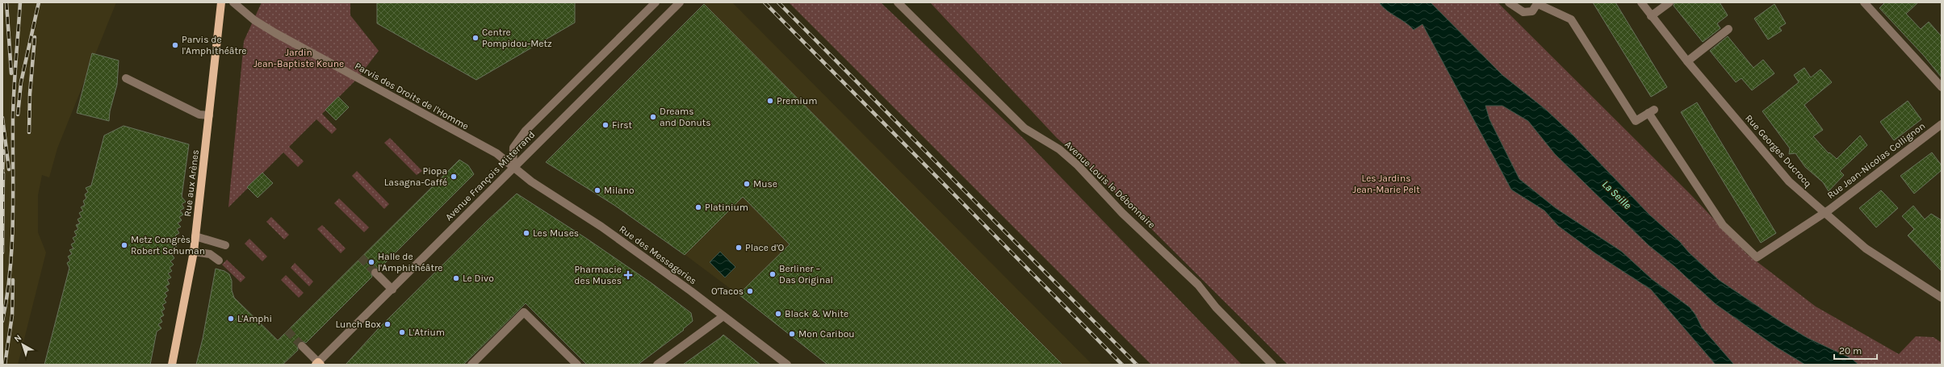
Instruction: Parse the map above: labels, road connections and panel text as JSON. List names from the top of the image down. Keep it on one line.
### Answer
{"streets":{"main road":["Rue aux Arènes"],"street":["Parvis des Droits de l'Homme","Rue Georges Ducrocq","Rue Jean-Nicolas Collignon","Avenue François Mitterrand","Avenue Louis le Débonnaire","Rue des Messageries"]},"crossings":[["Parvis des Droits de l'Homme","Avenue François Mitterrand"],["Parvis des Droits de l'Homme","Rue des Messageries"],["Rue Georges Ducrocq","Rue Jean-Nicolas Collignon"],["Avenue François Mitterrand","Rue des Messageries"]],"water":["La Seille"],"parks":["Jardin Jean-Baptiste Keune","Les Jardins Jean-Marie Pelt"],"places":{"other":["Centre Pompidou-Metz","Parvis de l'Amphithéâtre","Premium","Dreams and Donuts","First","Piopa Lasagna-Caffé","Muse","Milano","Platinium","Les Muses","Metz Congrès Robert Schuman","Place d'O","Halle de l'Amphithéâtre","Berliner – Das Original","Le Divo","O'Tacos","Black & White","L'Amphi","Lunch Box","L'Atrium","Mon Caribou"],"health":["Pharmacie des Muses"]},"scale_bar":"20 m","north":"top left"}
